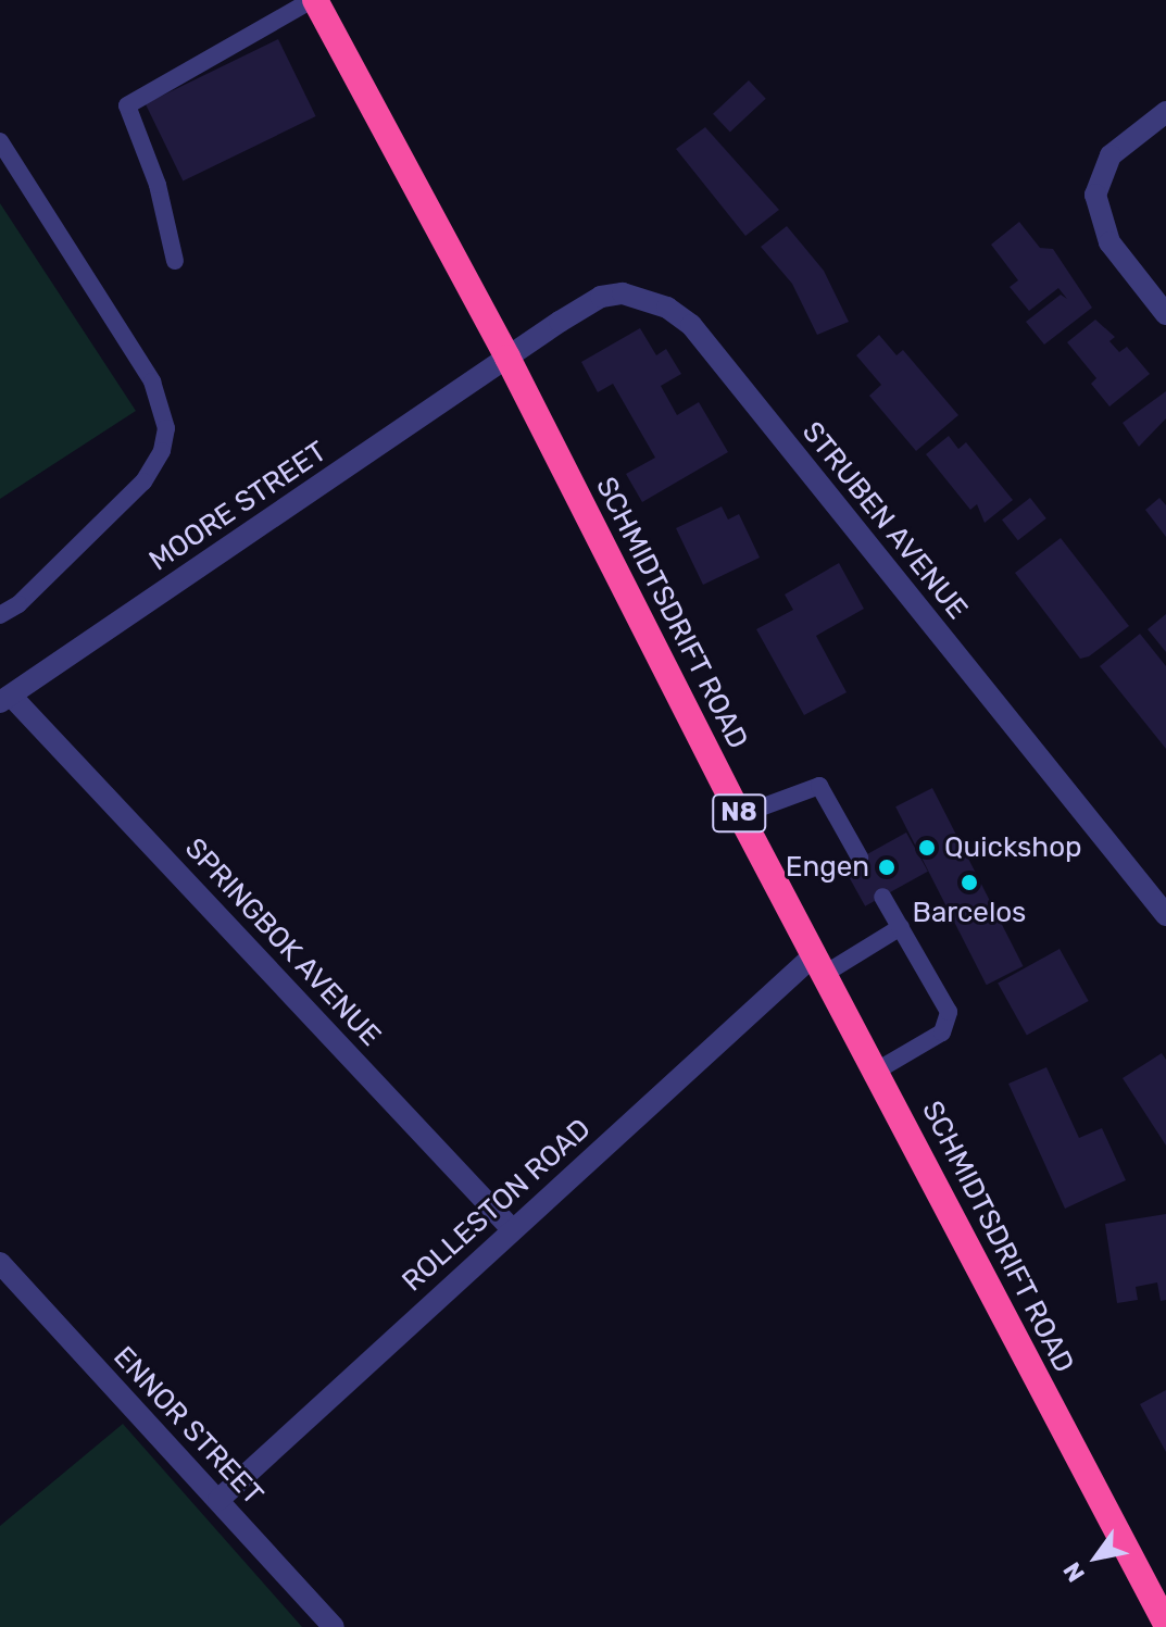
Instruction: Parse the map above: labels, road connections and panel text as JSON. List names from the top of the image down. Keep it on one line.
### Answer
{"streets":{"highway":["SCHMIDTSDRIFT ROAD","N8"],"street":["MOORE STREET","STRUBEN AVENUE","SPRINGBOK AVENUE","ROLLESTON ROAD","ENNOR STREET"]},"crossings":[["MOORE STREET","STRUBEN AVENUE"],["MOORE STREET","SCHMIDTSDRIFT ROAD"],["MOORE STREET","SPRINGBOK AVENUE"],["STRUBEN AVENUE","SCHMIDTSDRIFT ROAD"],["SCHMIDTSDRIFT ROAD","ROLLESTON ROAD"],["SPRINGBOK AVENUE","ROLLESTON ROAD"],["ROLLESTON ROAD","ENNOR STREET"]],"places":["Quickshop","Engen","Barcelos"],"north":"bottom left"}
